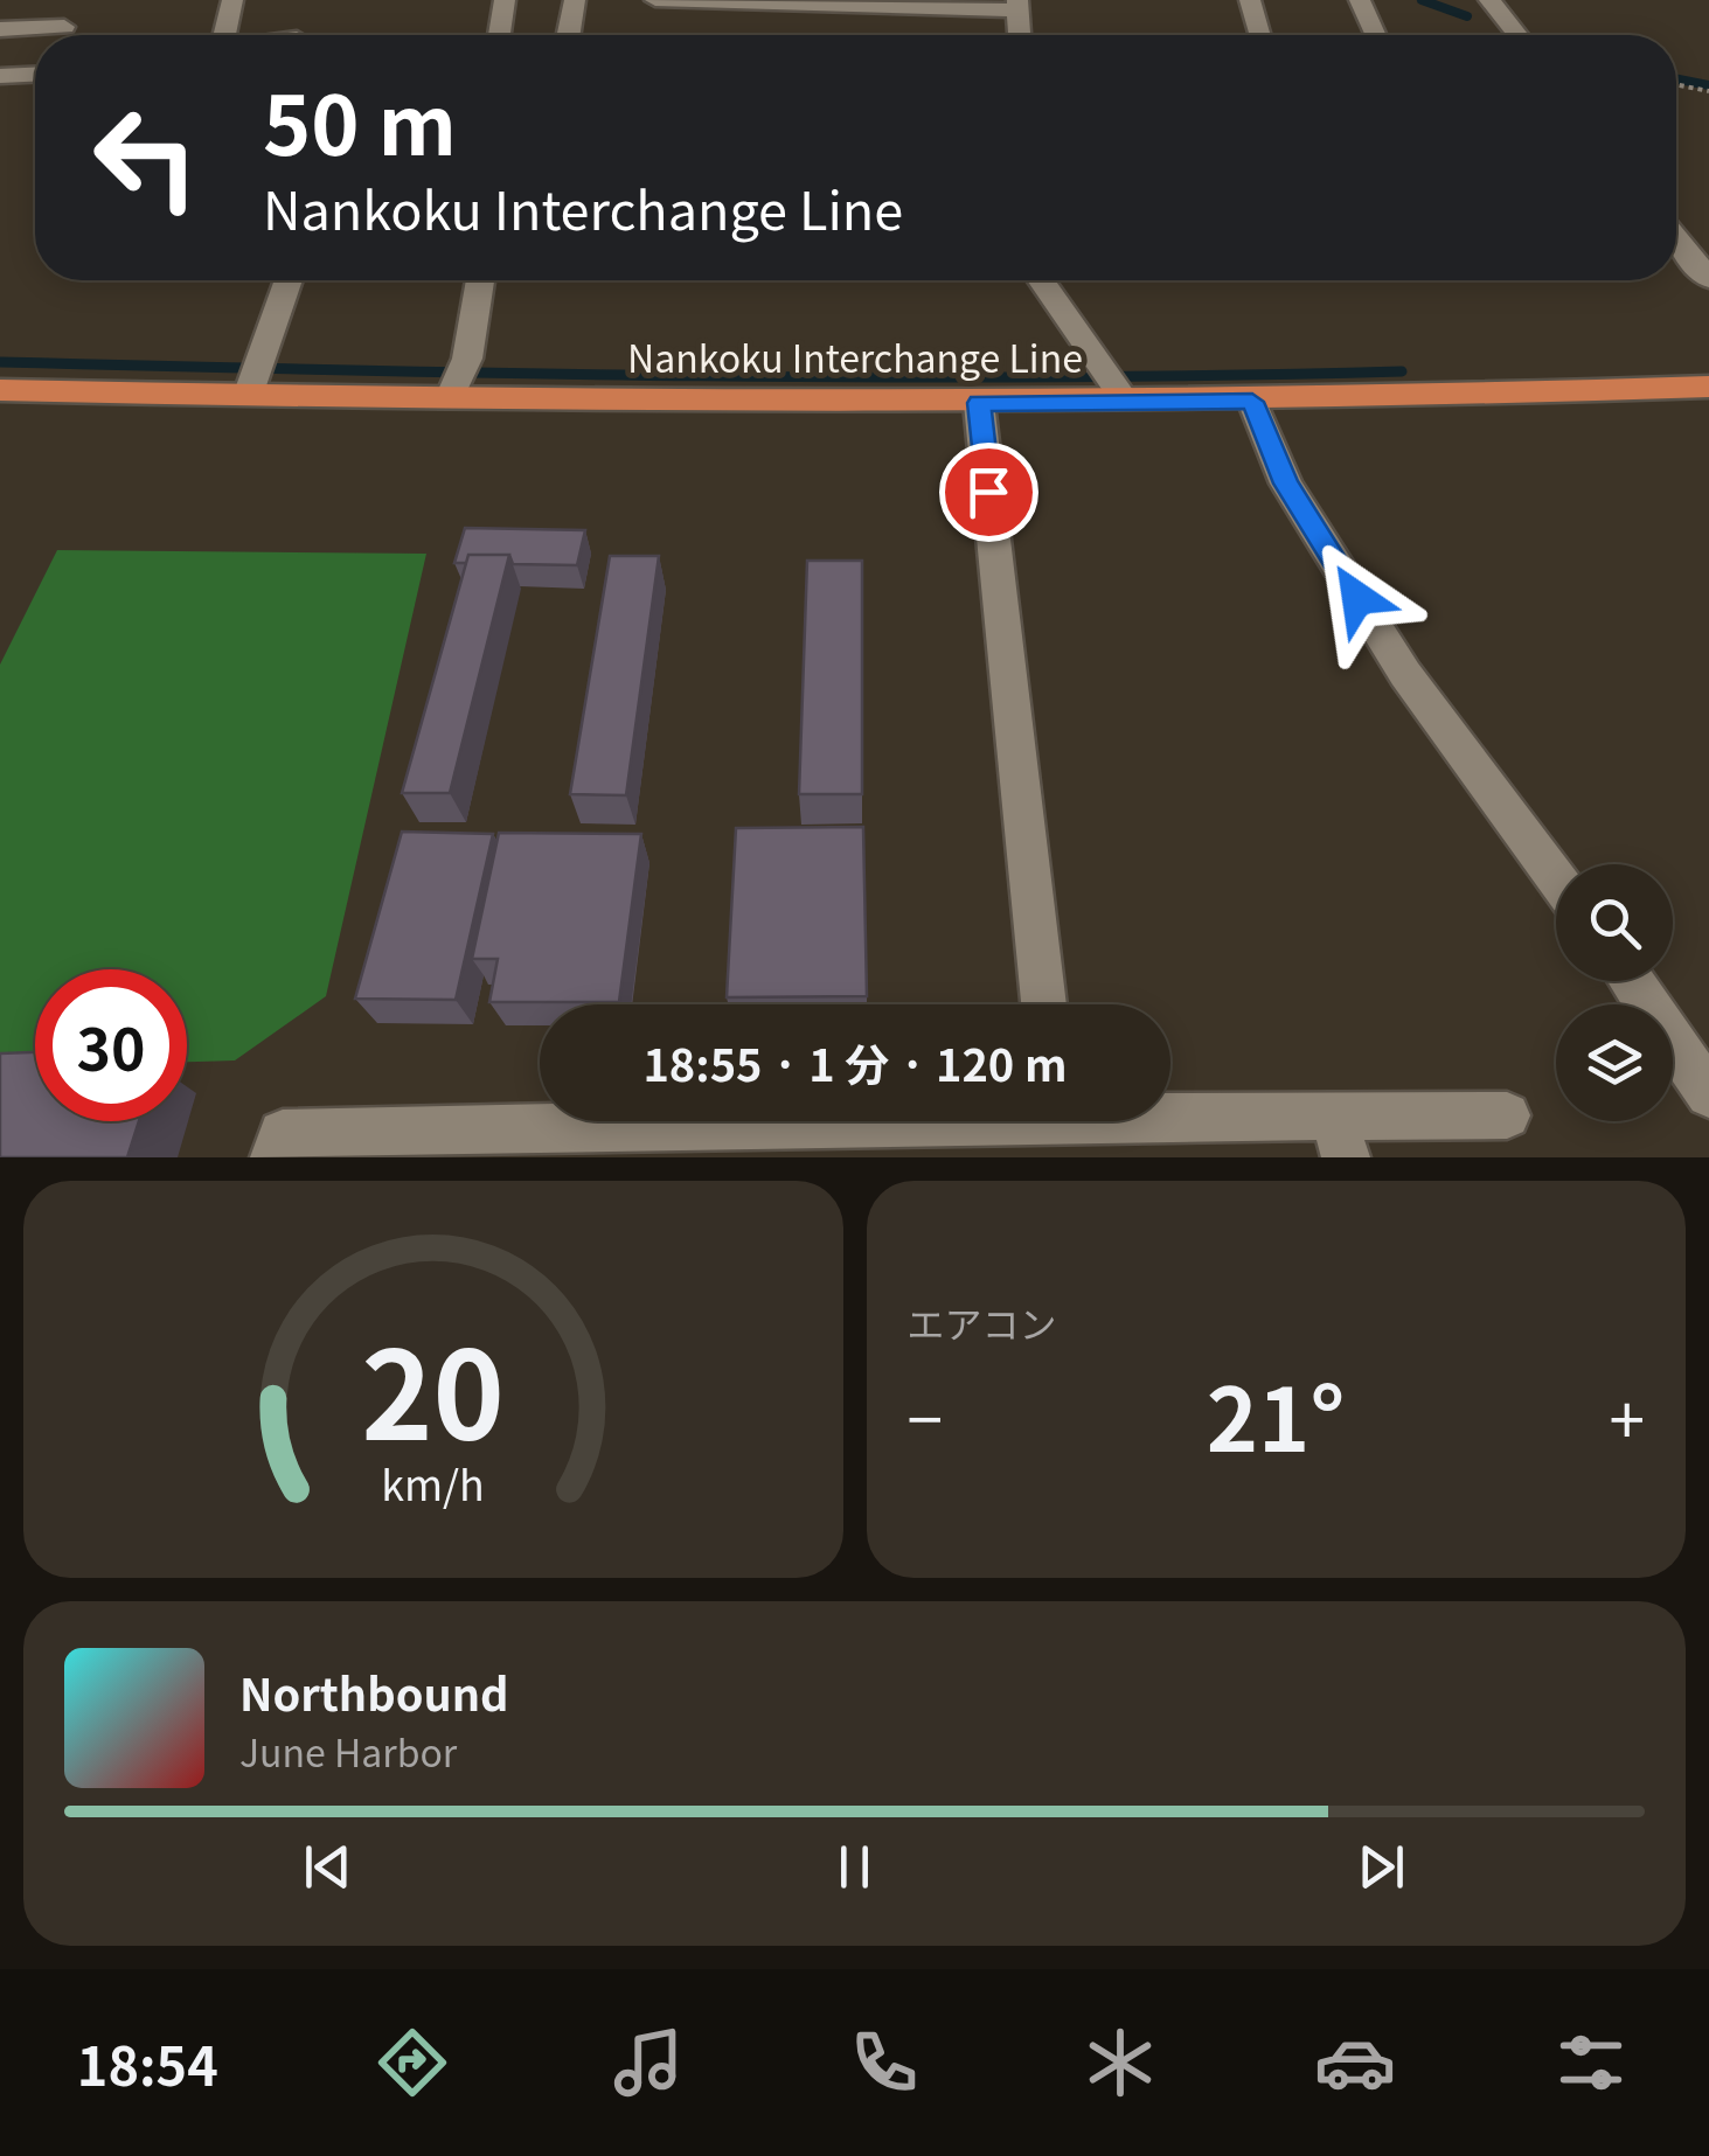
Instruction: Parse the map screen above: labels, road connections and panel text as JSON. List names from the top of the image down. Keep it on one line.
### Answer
{"streets":{"main road":["Nankoku Interchange Line"]},"page":{"turn":["50 m","Nankoku Interchange Line"],"limit":"30","trip":"18:55 · 1 分 · 120 m","tile":"エアコン","heat":["−","21°","+"],"song":["Northbound","June Harbor"],"tabs":"18:54","gauge":["20","km/h"]}}
